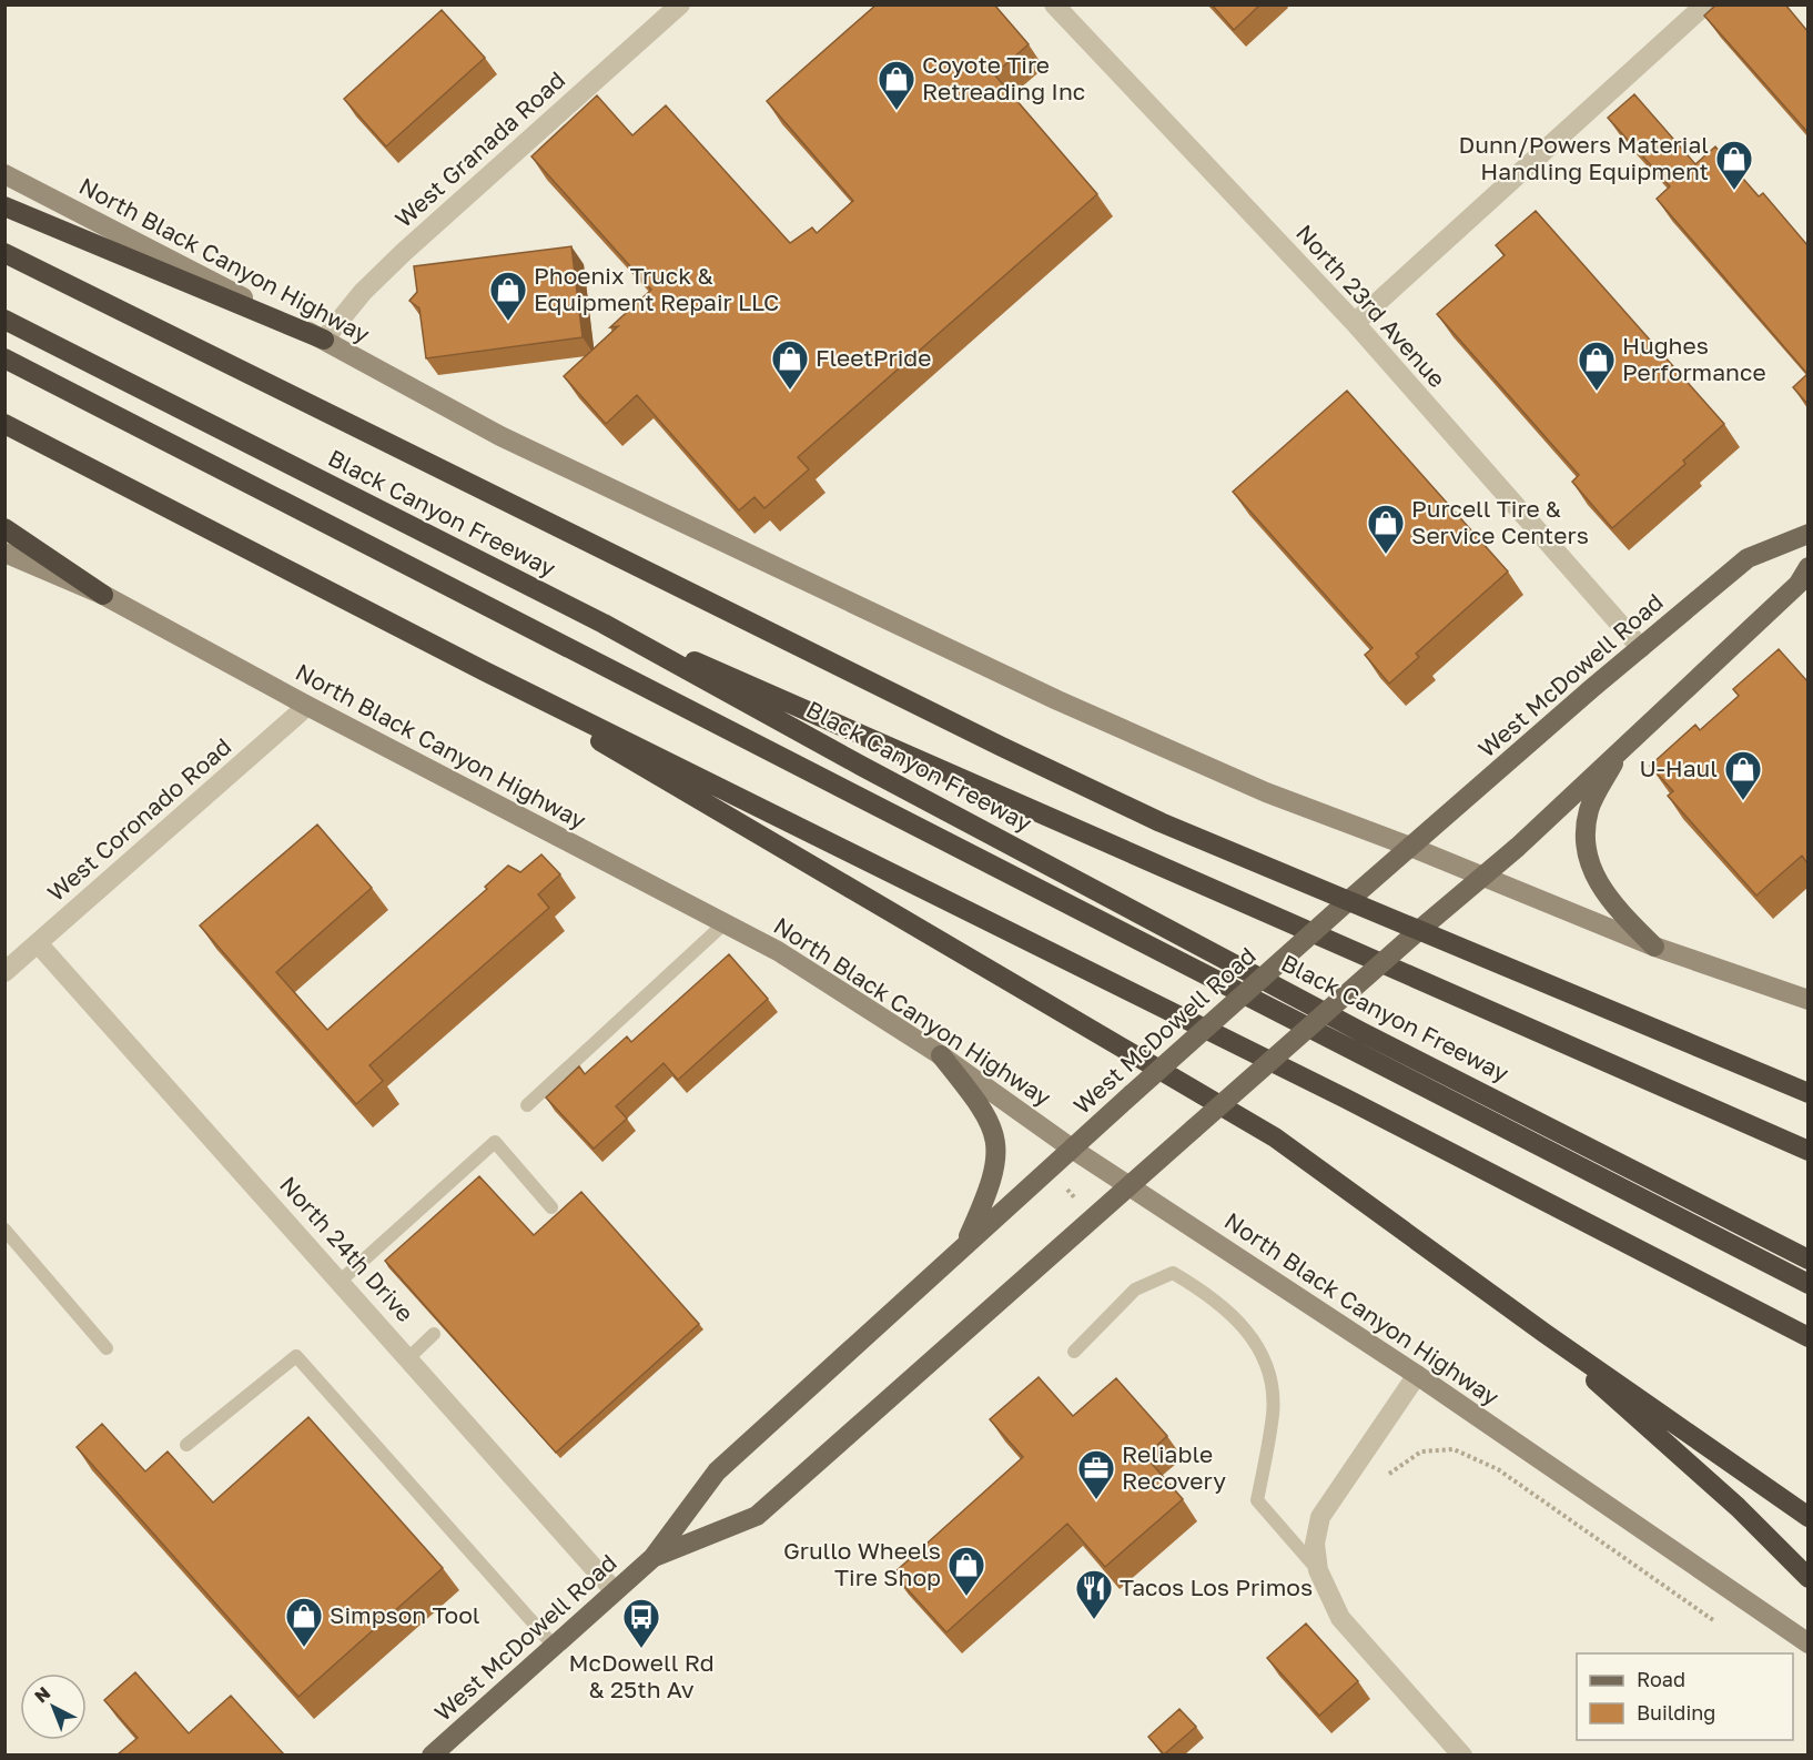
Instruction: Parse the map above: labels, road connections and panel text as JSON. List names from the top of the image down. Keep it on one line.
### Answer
{"streets":{"highway":["Black Canyon Freeway"],"main road":["North Black Canyon Highway","West McDowell Road"],"street":["West Granada Road","North 23rd Avenue","West Coronado Road","North 24th Drive"]},"crossings":[["West Granada Road","North Black Canyon Highway"],["North Black Canyon Highway","West McDowell Road"],["North Black Canyon Highway","West Coronado Road"],["North 23rd Avenue","West McDowell Road"],["West McDowell Road","North 24th Drive"],["West Coronado Road","North 24th Drive"]],"places":{"shop":["Coyote Tire Retreading Inc","Dunn/Powers Material Handling Equipment","Phoenix Truck & Equipment Repair LLC","FleetPride","Hughes Performance","Purcell Tire & Service Centers","U-Haul","Grullo Wheels Tire Shop","Simpson Tool"],"office":["Reliable Recovery"],"restaurant":["Tacos Los Primos"],"bus stop":["McDowell Rd & 25th Av"]},"legend":["Road","Building"],"north":"top left"}
